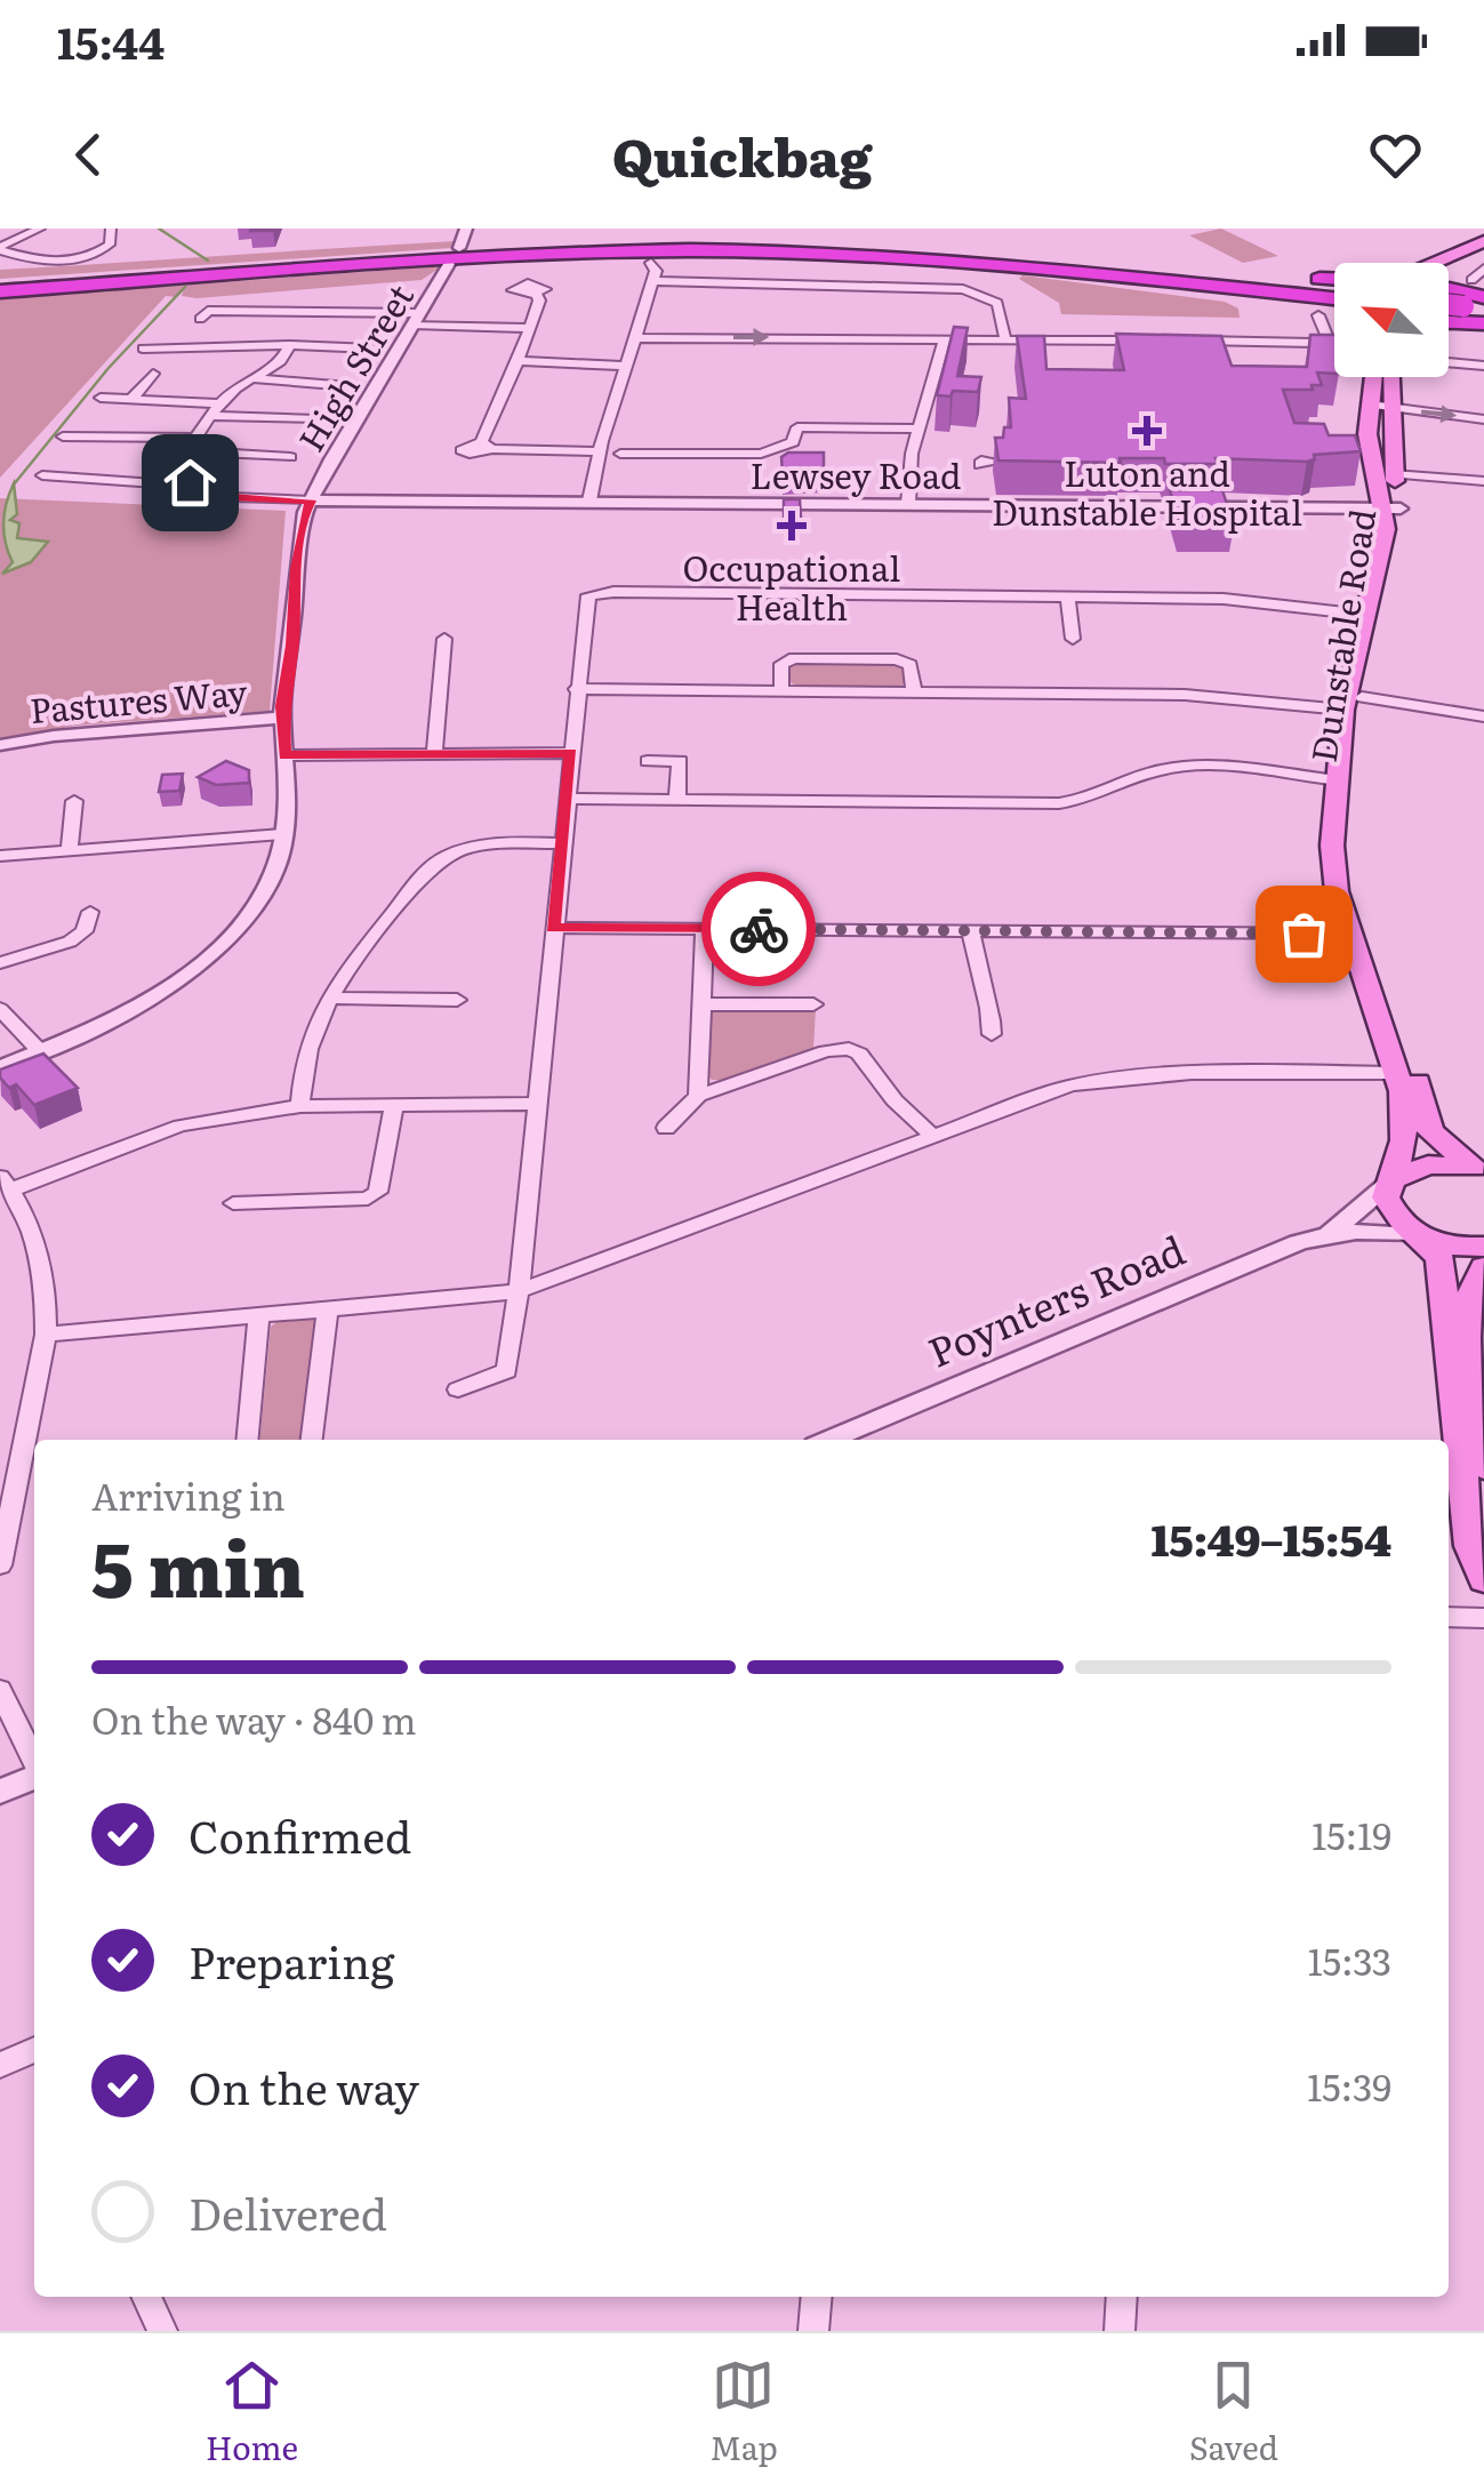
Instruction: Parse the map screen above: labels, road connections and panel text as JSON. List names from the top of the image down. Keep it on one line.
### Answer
{"streets":{"main road":["Dunstable Road"],"street":["High Street","Lewsey Road","Pastures Way","Poynters Road"]},"crossings":[["High Street","Lewsey Road"],["High Street","Pastures Way"],["Lewsey Road","Dunstable Road"],["Dunstable Road","Poynters Road"]],"places":{"health":["Luton and Dunstable Hospital","Occupational Health"]},"north":"top left","page":{"status":"15:44","header":"Quickbag","heading":["5 min","Arriving in","15:49–15:54"],"bar":"On the way · 840 m","list":[["Confirmed","15:19"],["Preparing","15:33"],["On the way","15:39"],"Delivered"],"tabs":["Home","Map","Saved"]}}
